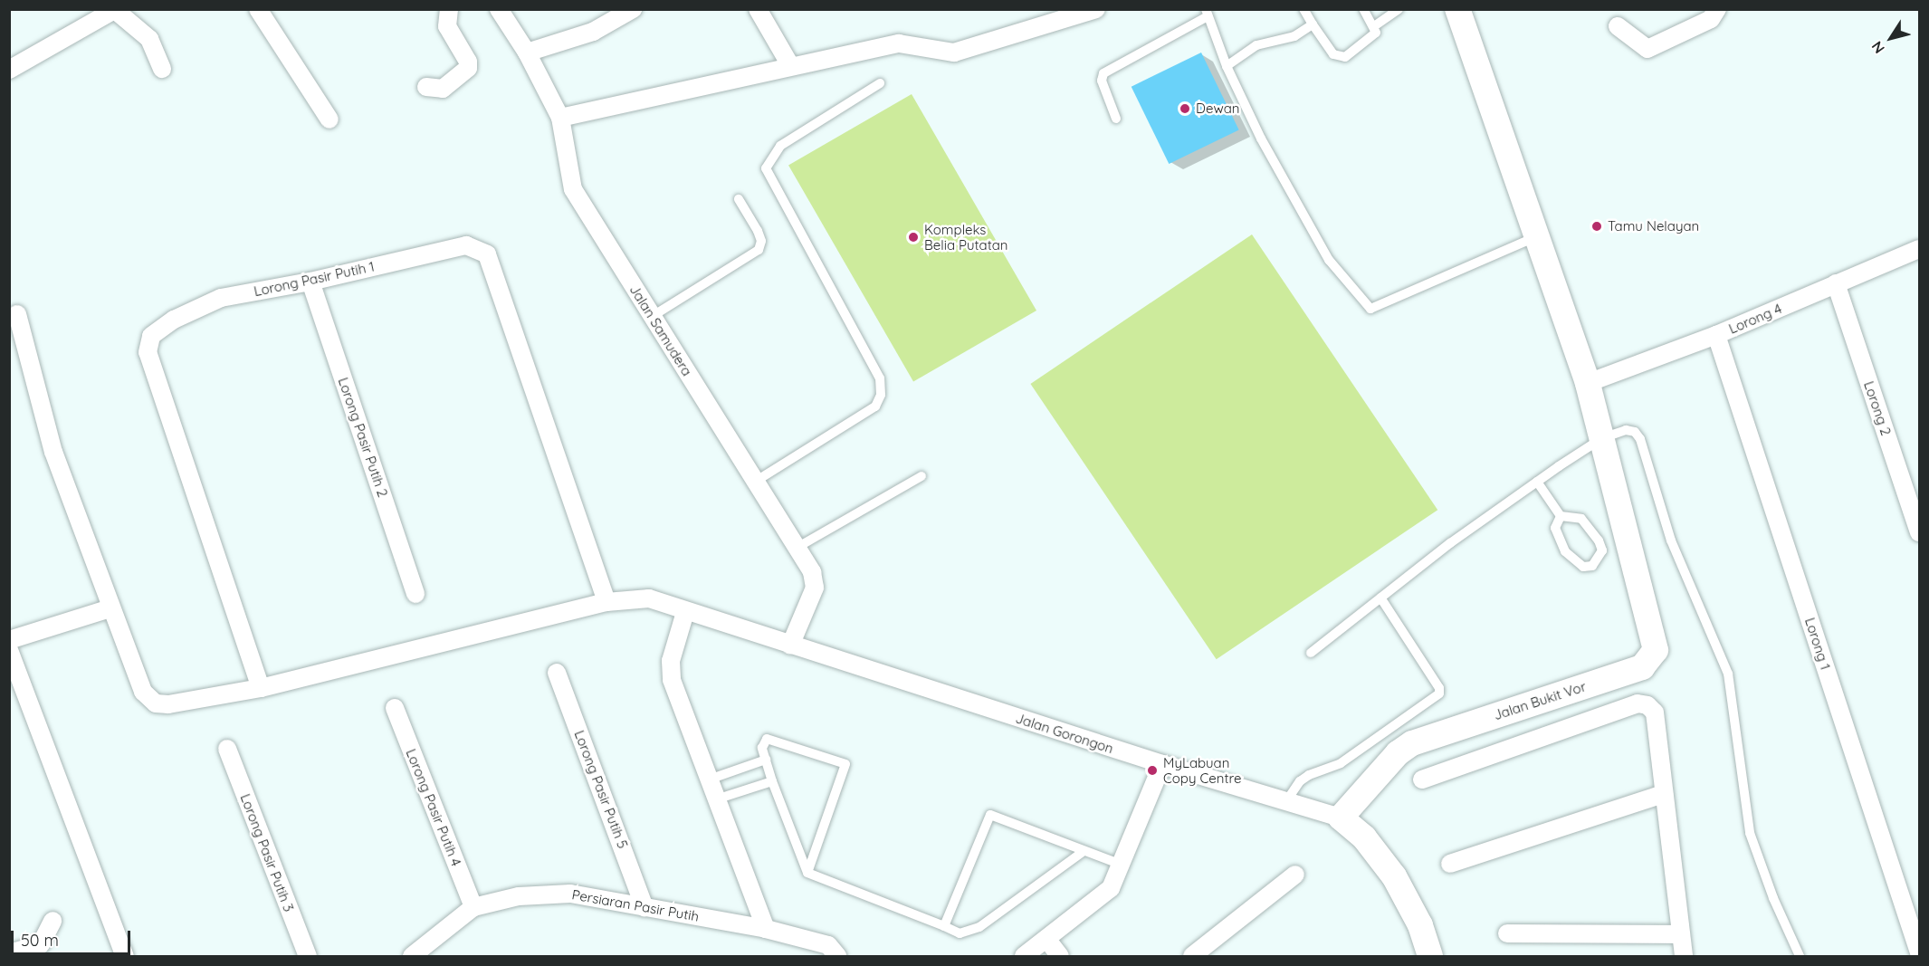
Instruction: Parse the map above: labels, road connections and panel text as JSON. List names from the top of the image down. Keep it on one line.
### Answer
{"streets":{"street":["Lorong Pasir Putih 1","Lorong 4","Jalan Samudera","Lorong 2","Lorong Pasir Putih 2","Lorong 1","Jalan Bukit Vor","Jalan Gorongon","Lorong Pasir Putih 5","Lorong Pasir Putih 4","Lorong Pasir Putih 3","Persiaran Pasir Putih"]},"crossings":[["Lorong Pasir Putih 1","Lorong Pasir Putih 2"],["Lorong Pasir Putih 1","Jalan Gorongon"],["Lorong 4","Lorong 2"],["Lorong 4","Lorong 1"],["Lorong 4","Jalan Bukit Vor"],["Jalan Samudera","Jalan Gorongon"],["Jalan Bukit Vor","Jalan Gorongon"],["Lorong Pasir Putih 5","Persiaran Pasir Putih"],["Lorong Pasir Putih 4","Persiaran Pasir Putih"]],"places":["Dewan","Tamu Nelayan","Kompleks Belia Putatan","MyLabuan Copy Centre"],"scale_bar":"50 m","north":"bottom left"}
